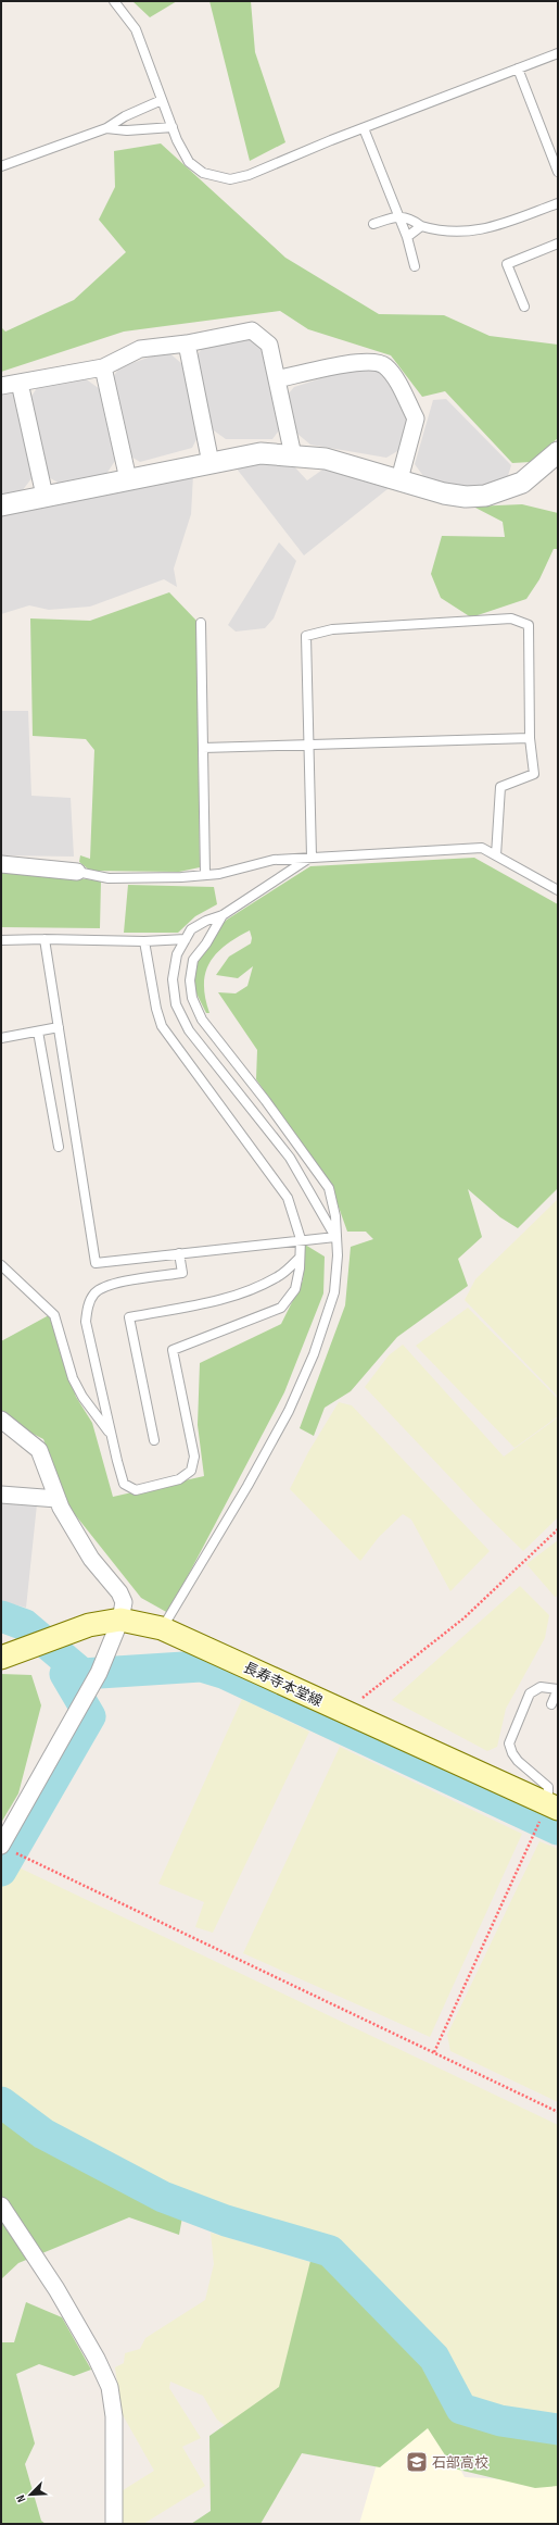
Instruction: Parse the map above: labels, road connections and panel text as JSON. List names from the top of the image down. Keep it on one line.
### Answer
{"streets":{"main road":["長寿寺本堂線"]},"places":{"school or university":["石部高校"]},"north":"bottom left"}
